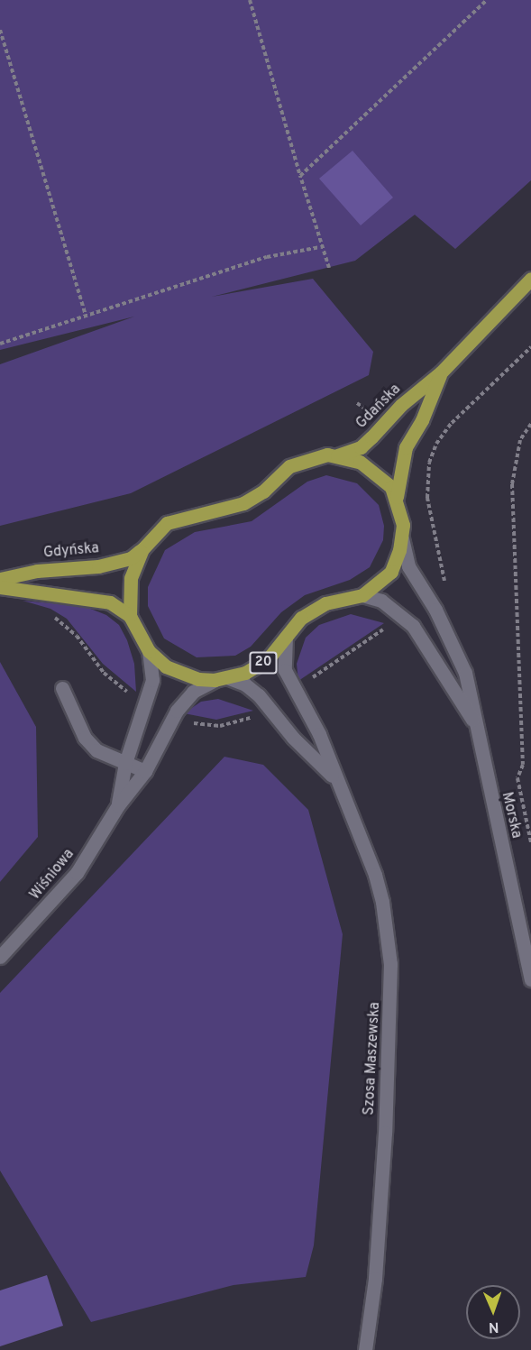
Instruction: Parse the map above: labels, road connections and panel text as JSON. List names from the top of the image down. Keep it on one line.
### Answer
{"streets":{"main road":["Gdańska","Gdyńska","20"],"street":["Morska","Wiśniowa","Szosa Maszewska"]},"crossings":[["Gdańska","20"],["Gdyńska","20"],["20","Morska"],["20","Wiśniowa"],["20","Szosa Maszewska"]],"north":"bottom"}
